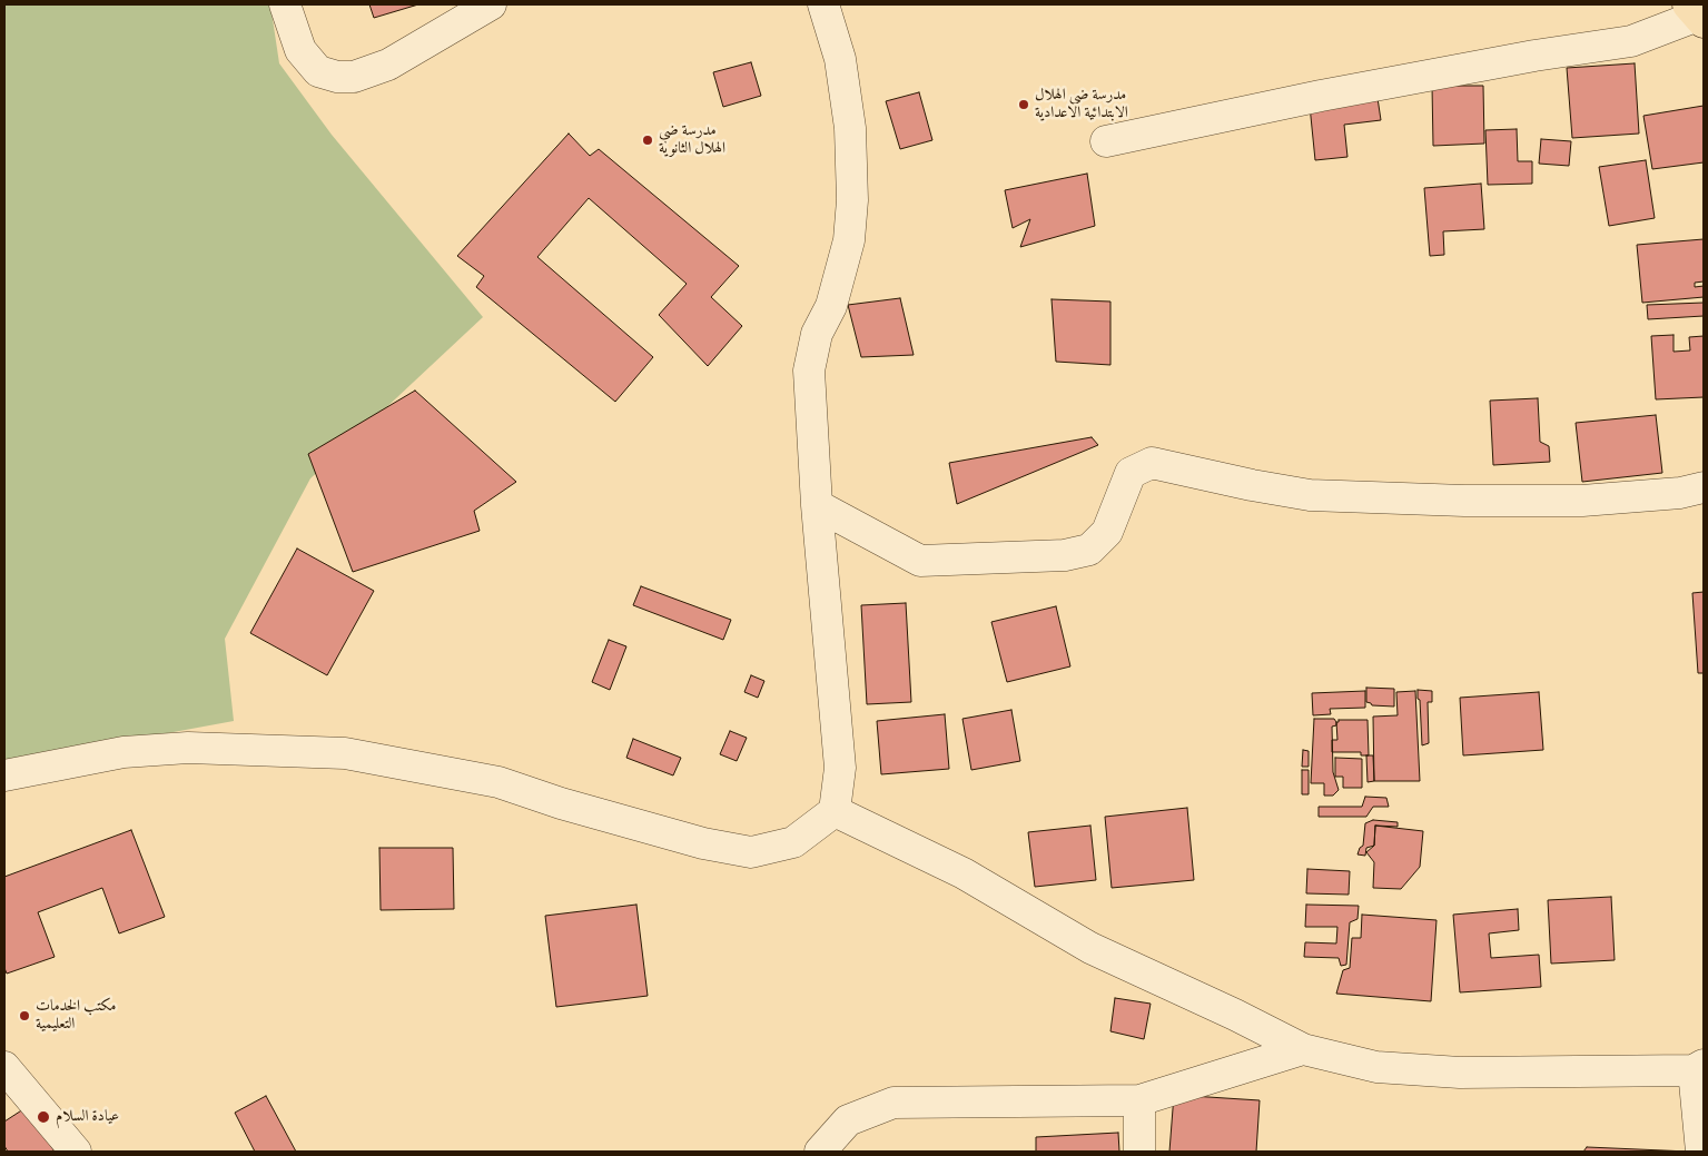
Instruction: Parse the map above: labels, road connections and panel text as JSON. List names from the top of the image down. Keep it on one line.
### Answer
{"places":["مدرسة ضي الهلال الابتدائية الاعدادية","مدرسة ضي الهلال الثانوية","مكتب الخدمات التعليمية","عيادة السلام"]}
